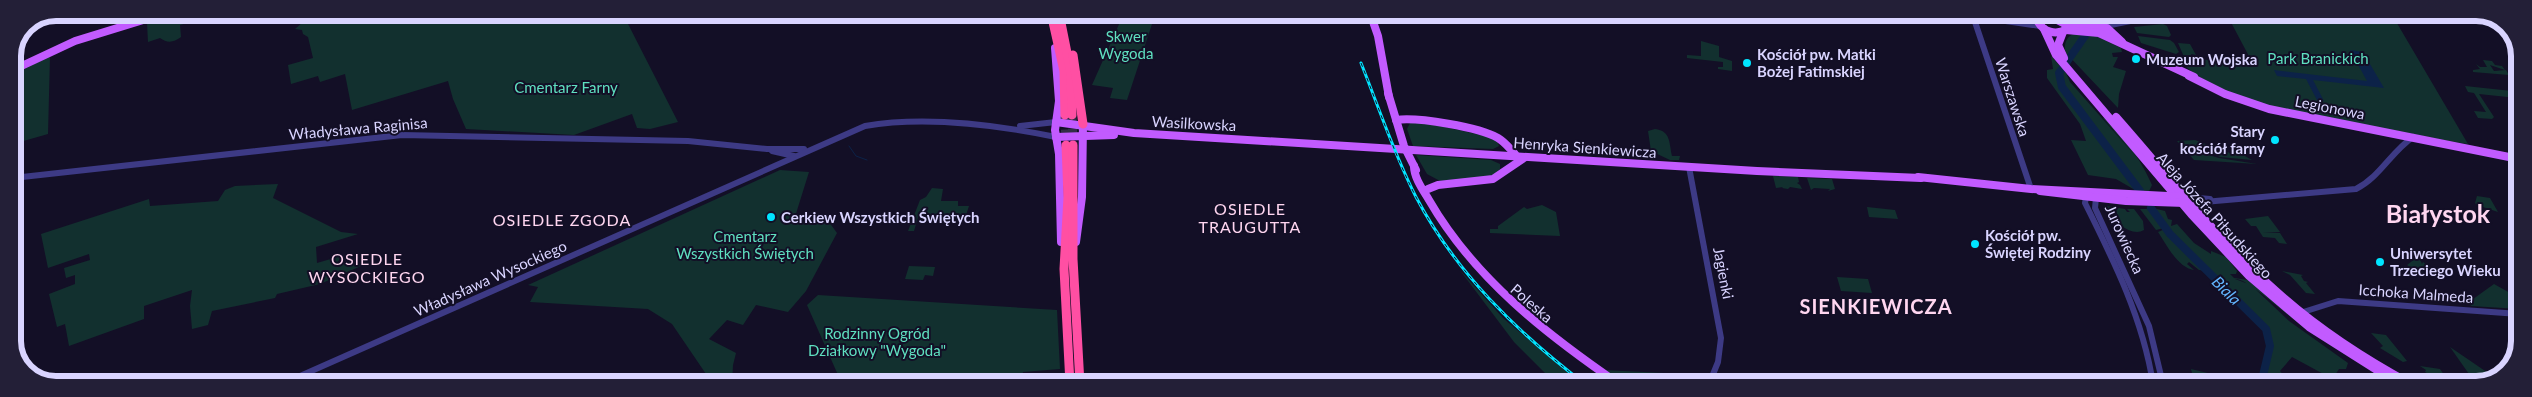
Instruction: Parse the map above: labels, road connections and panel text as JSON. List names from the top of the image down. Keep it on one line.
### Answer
{"streets":{"main road":["Legionowa","Wasilkowska","Henryka Sienkiewicza","Aleja Józefa Piłsudskiego","Poleska"],"street":["Warszawska","Władysława Raginisa","Jurowiecka","Jagienki","Władysława Wysockiego","Icchoka Malmeda"]},"crossings":[["Warszawska","Henryka Sienkiewicza"],["Legionowa","Henryka Sienkiewicza"],["Wasilkowska","Henryka Sienkiewicza"],["Władysława Raginisa","Władysława Wysockiego"],["Henryka Sienkiewicza","Aleja Józefa Piłsudskiego"],["Henryka Sienkiewicza","Jurowiecka"],["Henryka Sienkiewicza","Jagienki"],["Aleja Józefa Piłsudskiego","Icchoka Malmeda"]],"districts":["OSIEDLE TRAUGUTTA","Białystok","OSIEDLE ZGODA","OSIEDLE WYSOCKIEGO","SIENKIEWICZA"],"water":["Biala"],"parks":["Skwer Wygoda","Park Branickich","Cmentarz Farny","Cmentarz Wszystkich Świętych","Rodzinny Ogród Działkowy \"Wygoda\""],"places":["Muzeum Wojska","Kościół pw. Matki Bożej Fatimskiej","Stary kościół farny","Cerkiew Wszystkich Świętych","Kościół pw. Świętej Rodziny","Uniwersytet Trzeciego Wieku"]}
